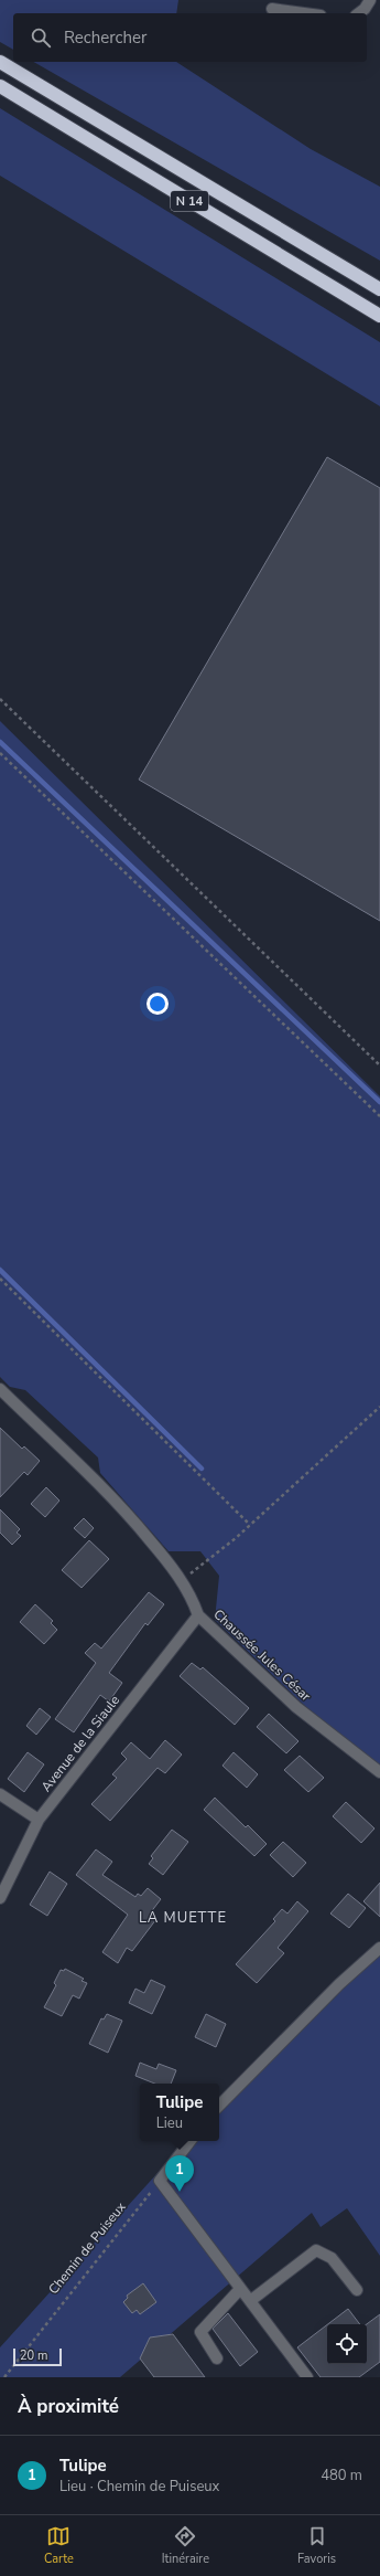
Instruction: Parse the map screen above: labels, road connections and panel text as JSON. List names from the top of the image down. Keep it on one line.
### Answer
{"streets":{"highway":["N 14"],"street":["Chaussée Jules César","Avenue de la Siaule"],"path":["Chemin de Puiseux"]},"crossings":[["Chaussée Jules César","Avenue de la Siaule"]],"districts":["LA MUETTE"],"scale_bar":"20 m","page":{"search":"Rechercher","popup":["Tulipe","Lieu"],"pins":"1","scale":"20 m","heading":"À proximité","list":[{"mark":"1","name":"Tulipe","note":"Lieu · Chemin de Puiseux","value":"480 m"}],"nav":["Carte","Itinéraire","Favoris"]}}
